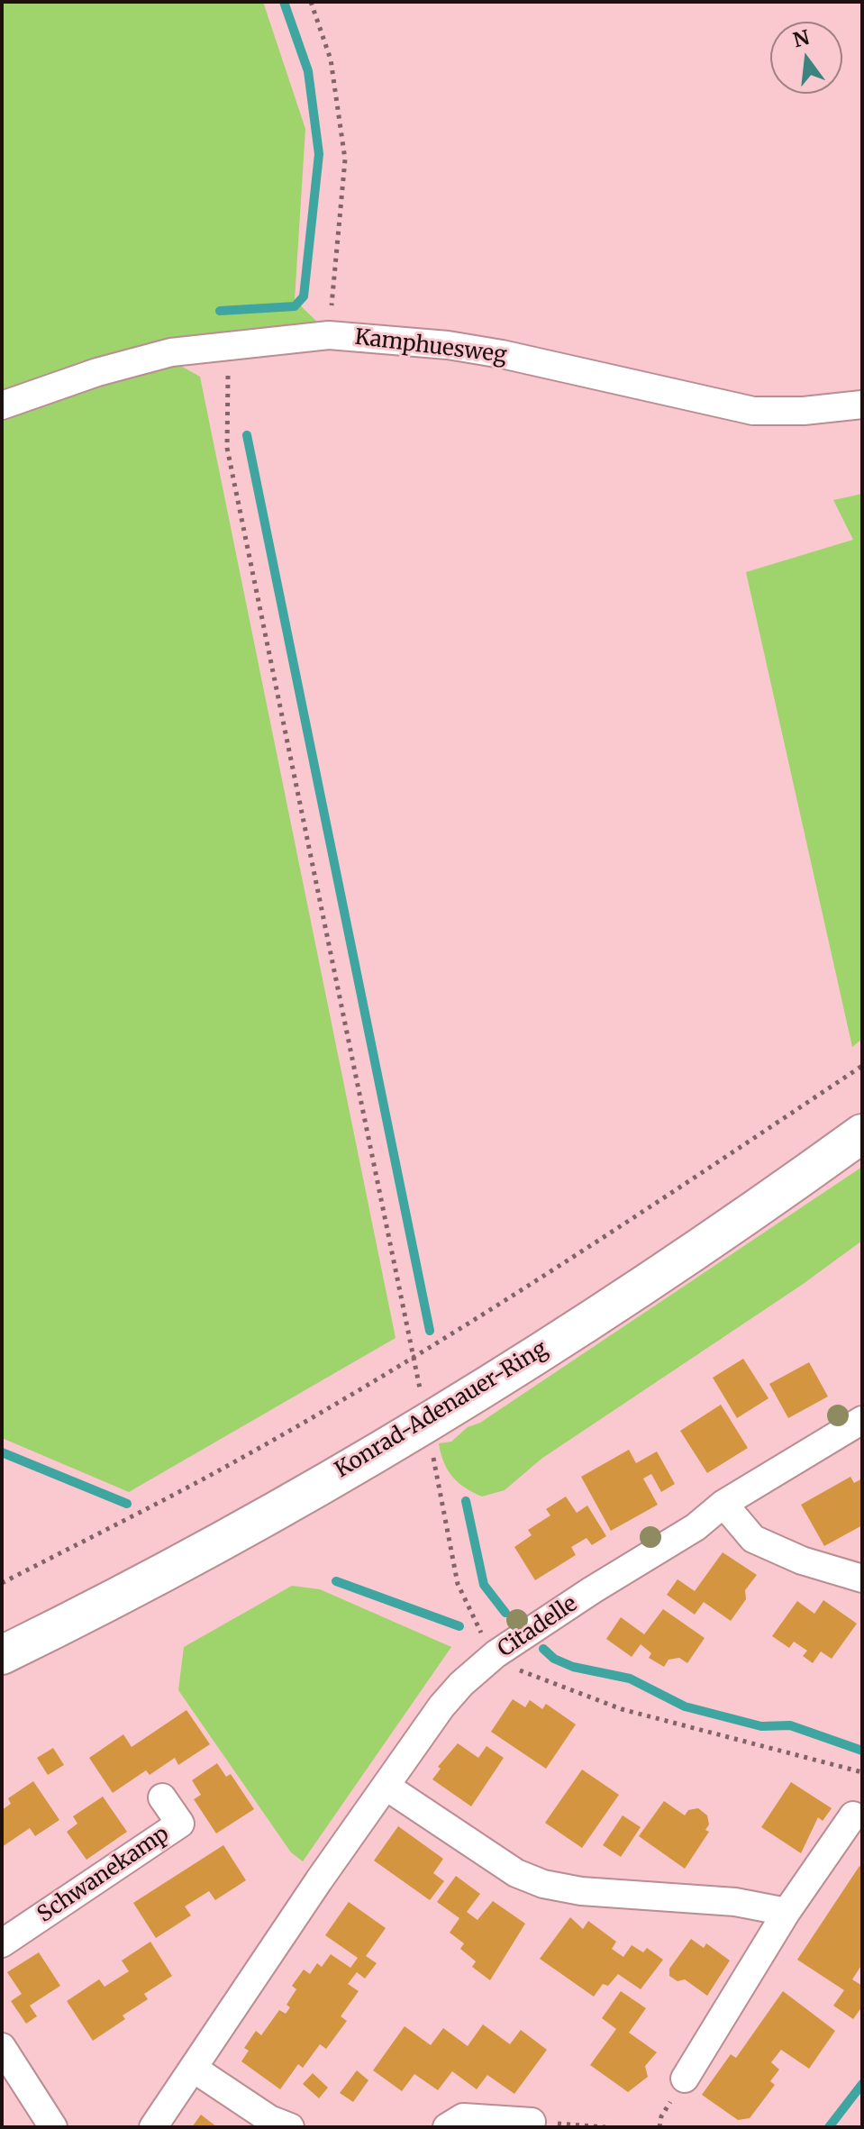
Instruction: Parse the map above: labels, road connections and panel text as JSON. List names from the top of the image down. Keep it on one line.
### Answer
{"streets":{"main road":["Konrad-Adenauer-Ring"],"street":["Kamphuesweg","Citadelle","Schwanekamp"]},"north":"top"}
